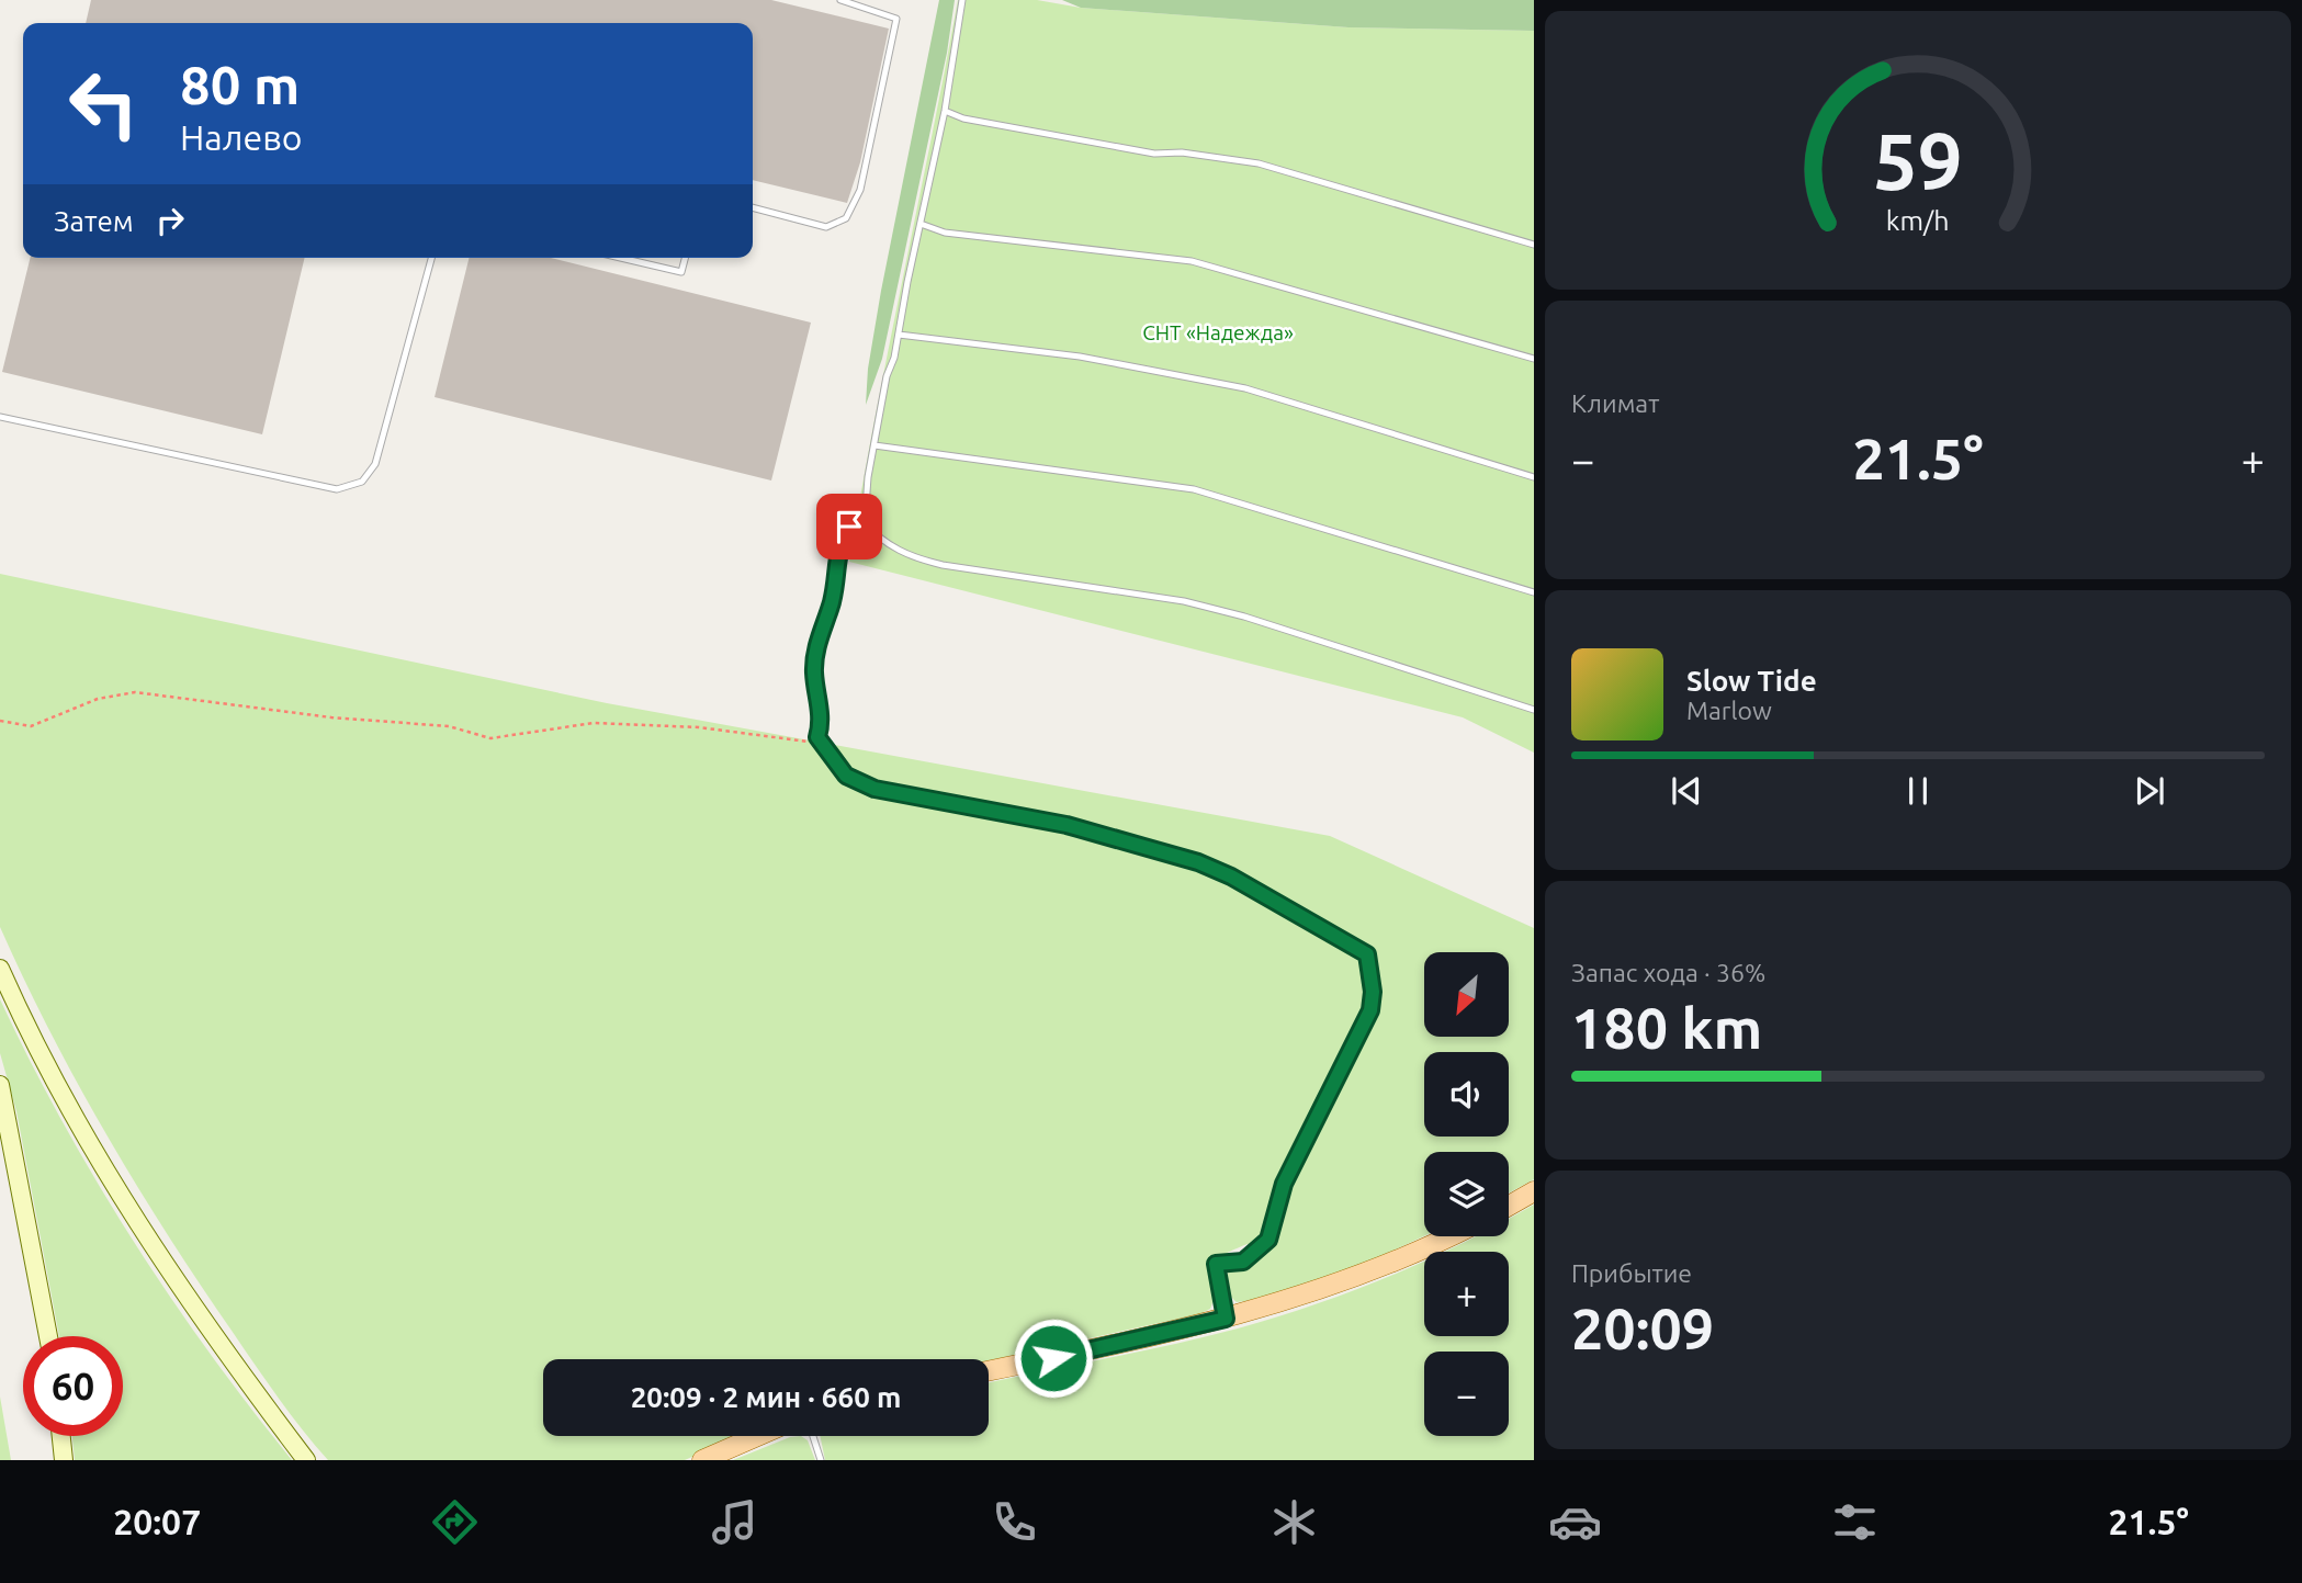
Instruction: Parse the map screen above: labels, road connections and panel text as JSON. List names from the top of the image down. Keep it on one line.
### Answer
{"parks":["СНТ «Надежда»"],"north":"bottom left","page":{"turn":["80 m","Налево"],"then":"Затем","tile":["Климат",["Запас хода · 36%","180 km"],["Прибытие","20:09"]],"heat":["−","21.5°","+"],"song":["Slow Tide","Marlow"],"map_buttons":["+","−"],"limit":"60","trip":"20:09 · 2 мин · 660 m","tabs":["20:07","21.5°"],"gauge":["59","km/h"]}}
